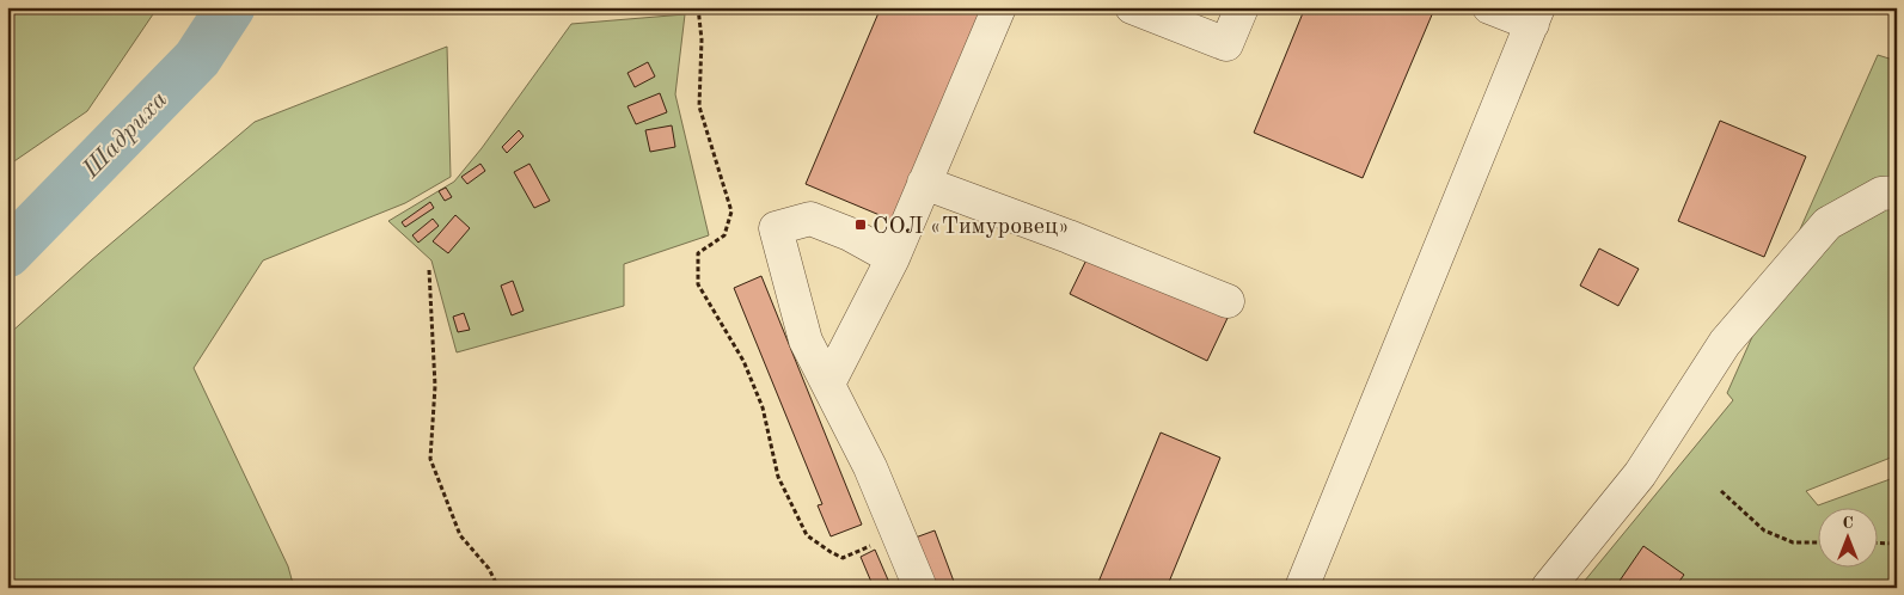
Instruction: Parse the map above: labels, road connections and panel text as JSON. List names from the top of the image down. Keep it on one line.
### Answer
{"water":["Шадриха"],"places":{"transit":["СОЛ «Тимуровец»"]},"north":"top"}
